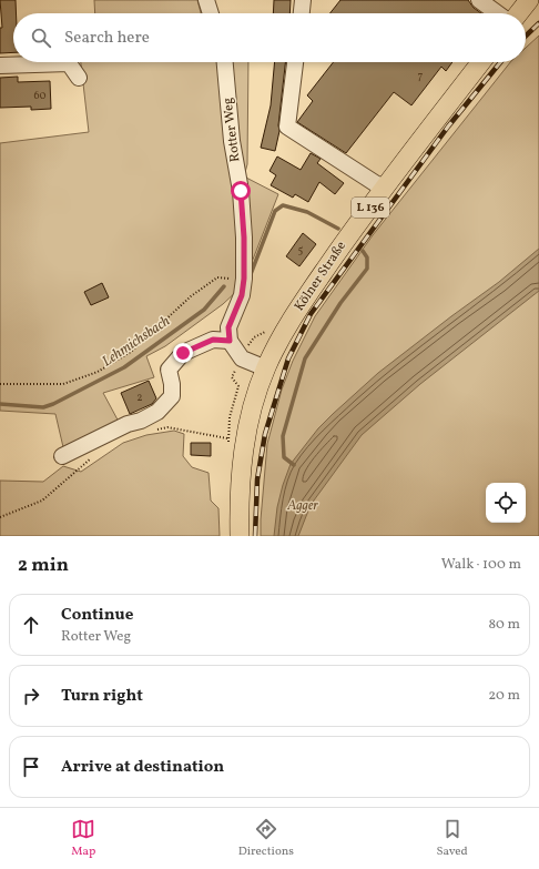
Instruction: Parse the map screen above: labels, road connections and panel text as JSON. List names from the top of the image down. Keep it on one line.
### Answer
{"streets":{"main road":["L 136","Kölner Straße"],"street":["Rotter Weg"]},"water":["Lehmichsbach"],"parks":["Agger"],"house_numbers":["7","60","5","2"],"page":{"search":"Search here","heading":["2 min","Walk · 100 m"],"list":[["Continue","Rotter Weg","80 m"],["Turn right","20 m"],"Arrive at destination"],"nav":["Map","Directions","Saved"]}}
